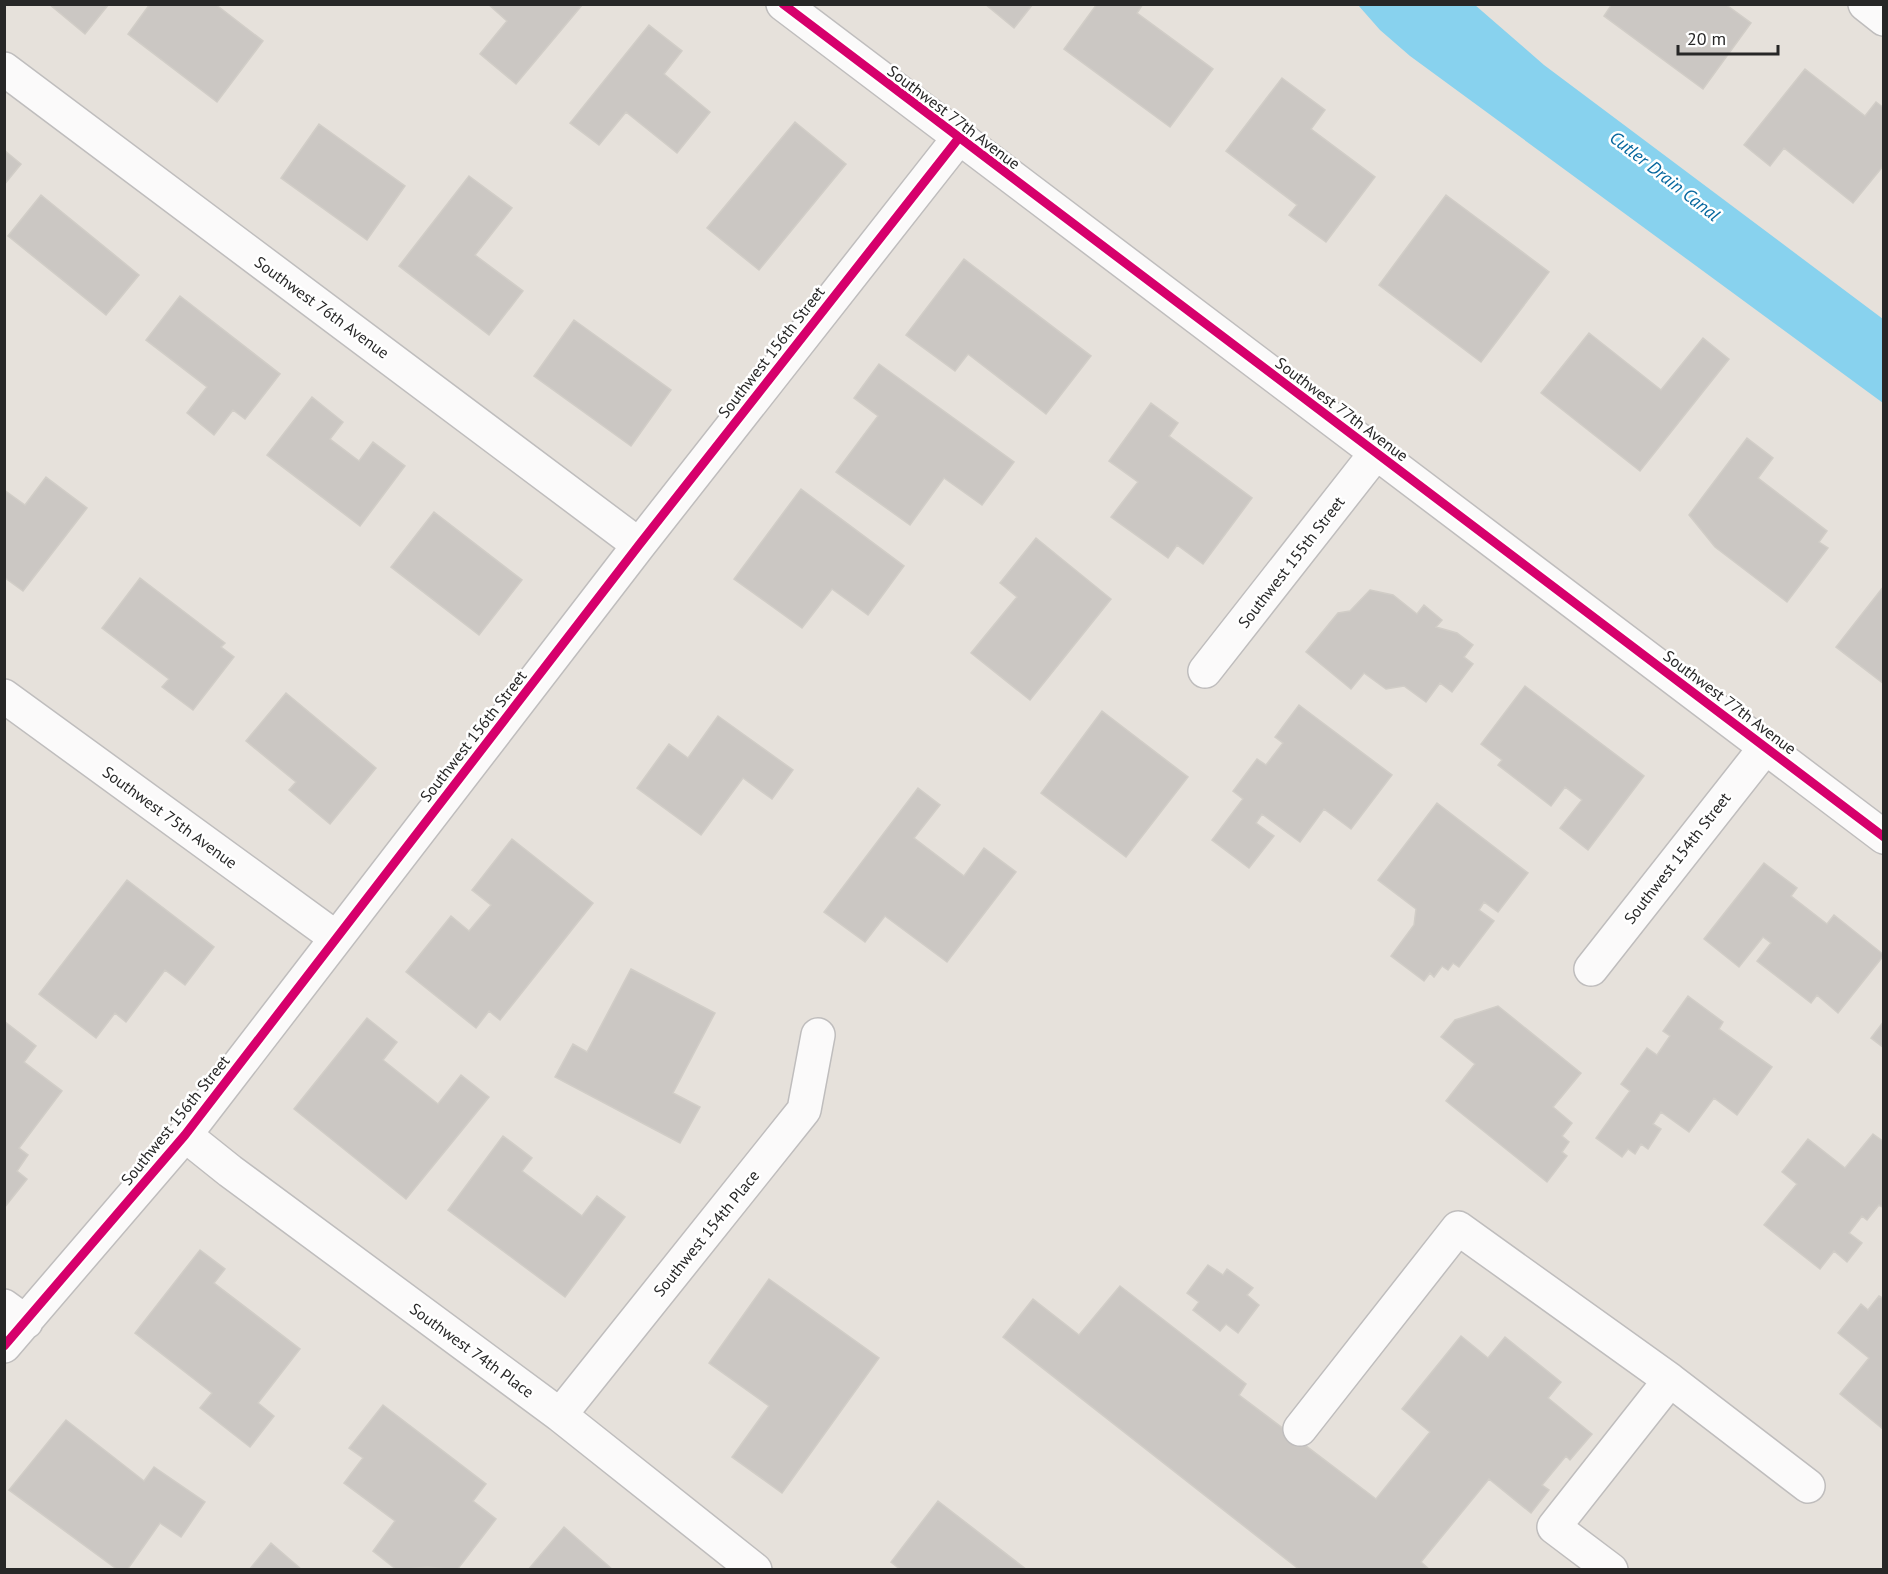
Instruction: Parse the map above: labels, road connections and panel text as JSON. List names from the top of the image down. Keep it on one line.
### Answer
{"streets":{"street":["Southwest 77th Avenue","Southwest 76th Avenue","Southwest 156th Street","Southwest 155th Street","Southwest 75th Avenue","Southwest 154th Street","Southwest 154th Place","Southwest 74th Place"]},"crossings":[["Southwest 77th Avenue","Southwest 156th Street"],["Southwest 77th Avenue","Southwest 155th Street"],["Southwest 77th Avenue","Southwest 154th Street"],["Southwest 76th Avenue","Southwest 156th Street"],["Southwest 156th Street","Southwest 75th Avenue"],["Southwest 156th Street","Southwest 74th Place"],["Southwest 154th Place","Southwest 74th Place"]],"water":["Cutler Drain Canal"],"scale_bar":"20 m"}
